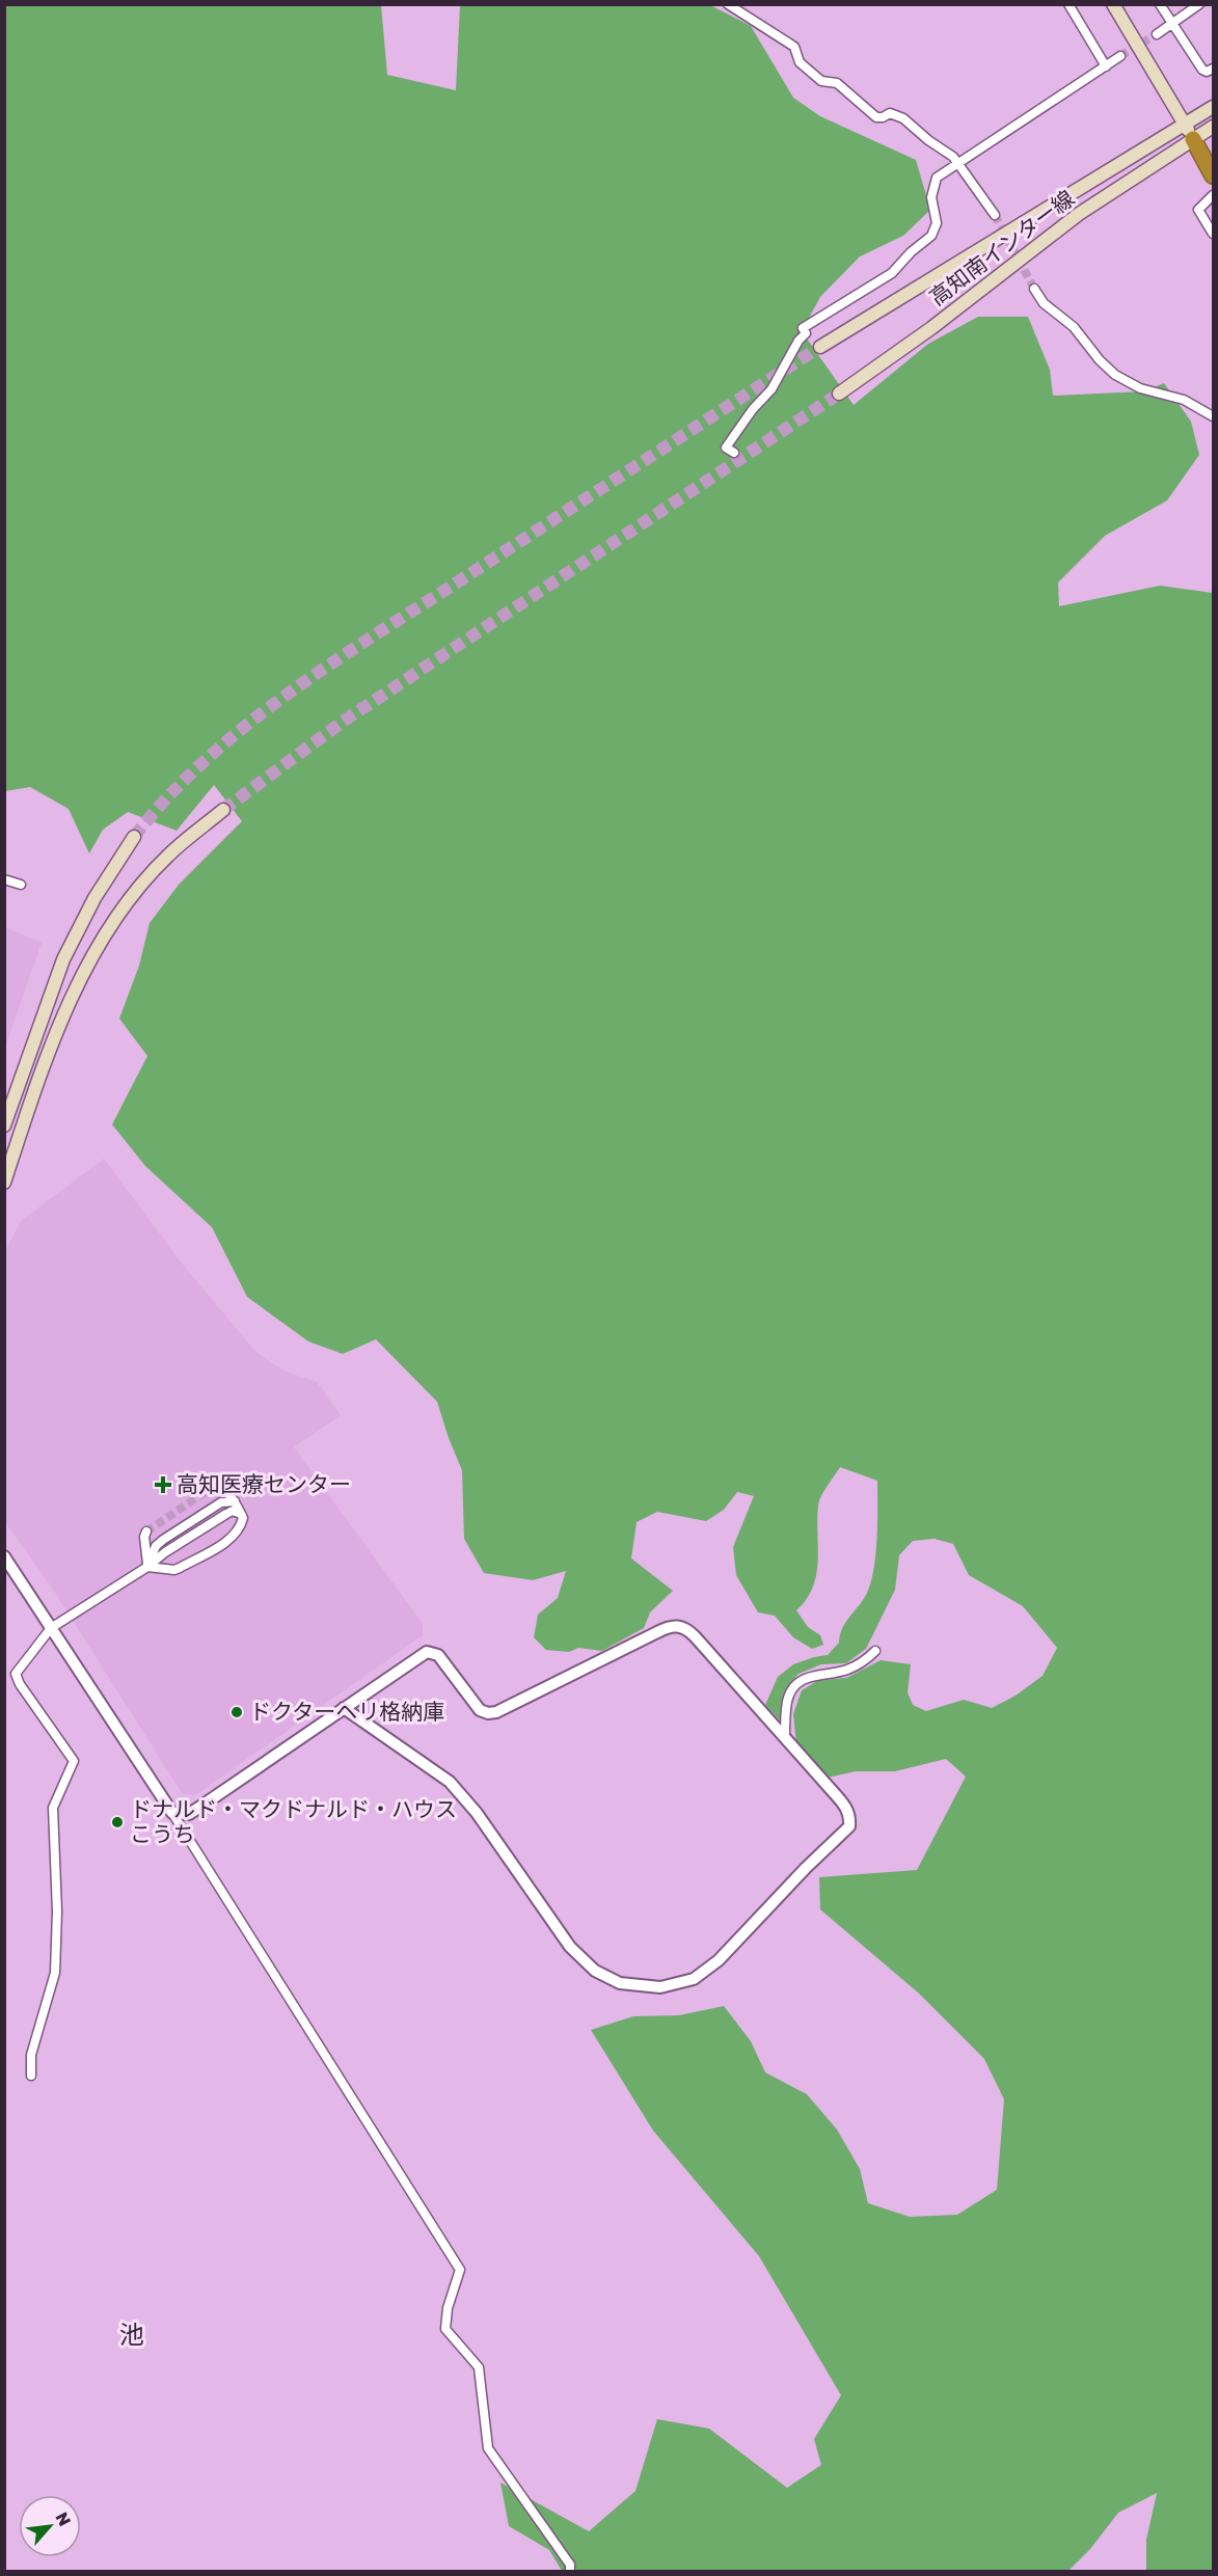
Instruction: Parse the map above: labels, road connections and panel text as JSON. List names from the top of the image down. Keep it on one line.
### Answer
{"streets":{"main road":["高知南インター線"]},"districts":["池"],"places":{"health":["高知医療センター"],"other":["ドクターヘリ格納庫","ドナルド・マクドナルド・ハウス こうち"]},"north":"top right"}
